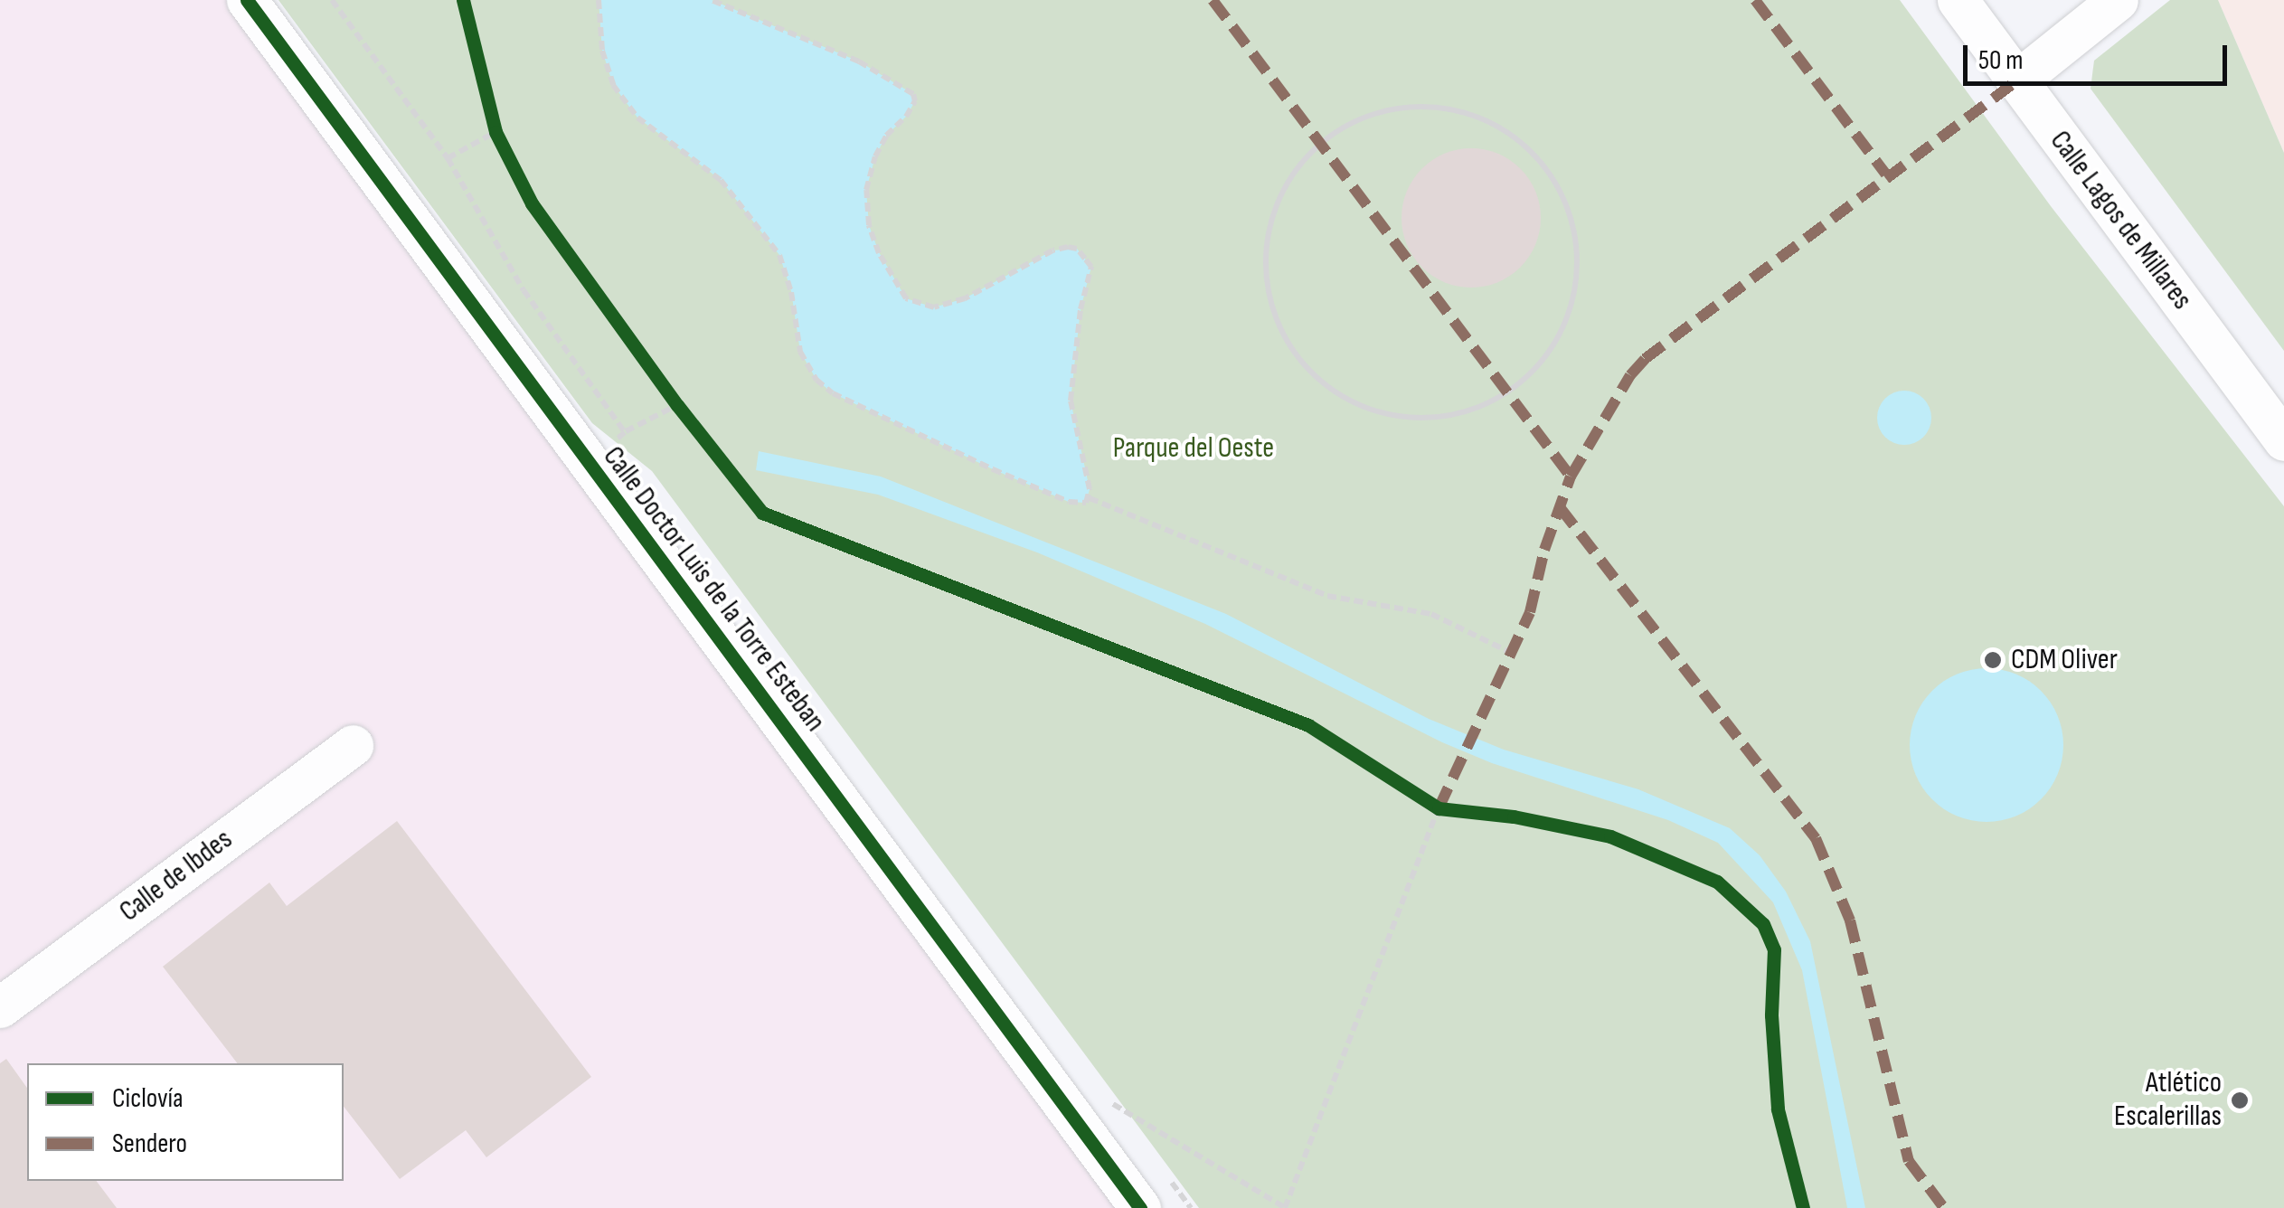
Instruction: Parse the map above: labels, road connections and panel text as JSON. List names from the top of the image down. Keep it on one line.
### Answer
{"streets":{"street":["Calle Lagos de Millares","Calle Doctor Luis de la Torre Esteban","Calle de Ibdes"]},"parks":["Parque del Oeste"],"places":["CDM Oliver","Atlético Escalerillas"],"legend":["Ciclovía","Sendero"],"scale_bar":"50 m"}
